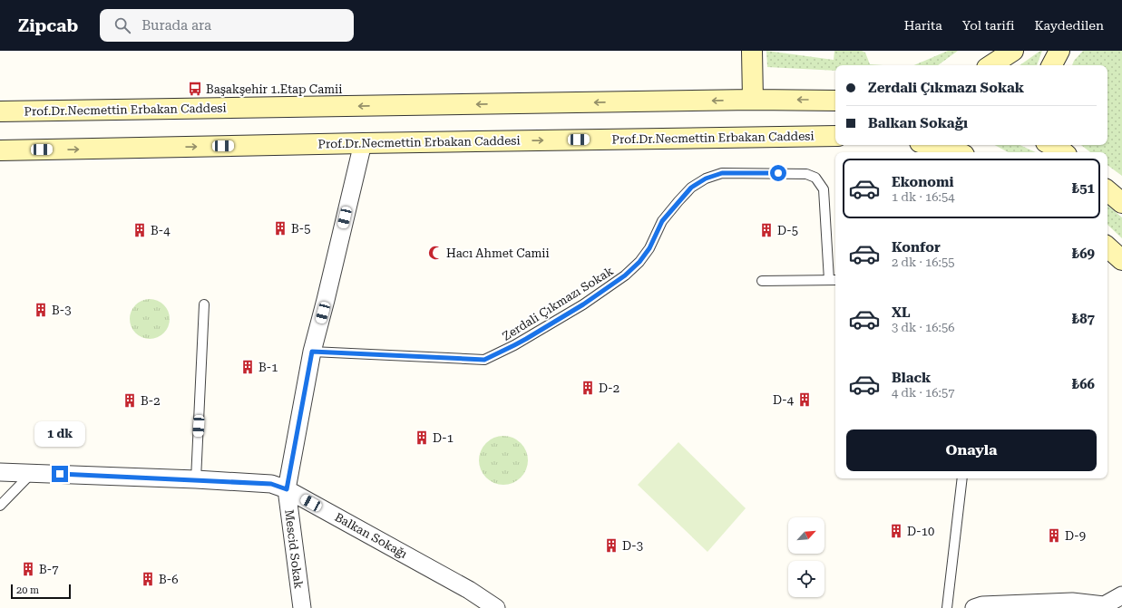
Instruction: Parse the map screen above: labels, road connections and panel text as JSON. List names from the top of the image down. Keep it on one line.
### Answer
{"streets":{"main road":["Prof.Dr.Necmettin Erbakan Caddesi"],"street":["Balkan Sokağı","Mescid Sokak"],"lane":["Zerdali Çıkmazı Sokak"]},"crossings":[["Prof.Dr.Necmettin Erbakan Caddesi","Mescid Sokak"],["Zerdali Çıkmazı Sokak","Mescid Sokak"],["Balkan Sokağı","Mescid Sokak"]],"places":{"bus stop":["Başakşehir 1.Etap Camii"],"building":["B-5","B-4","D-5","B-3","B-1","D-2","D-4","B-2","D-1","D-10","D-9","D-3","B-7","B-6"],"mosque":["Hacı Ahmet Camii"]},"scale_bar":"20 m","north":"top right","page":{"header":"Zipcab","search":"Burada ara","nav":["Harita","Yol tarifi","Kaydedilen"],"banner":["Zerdali Çıkmazı Sokak","Balkan Sokağı"],"list":[{"name":"Ekonomi","note":"1 dk · 16:54","value":"₺51"},{"name":"Konfor","note":"2 dk · 16:55","value":"₺69"},{"name":"XL","note":"3 dk · 16:56","value":"₺87"},{"name":"Black","note":"4 dk · 16:57","value":"₺66"}],"bubble":"1 dk","buttons":"Onayla","scale":"20 m"}}
